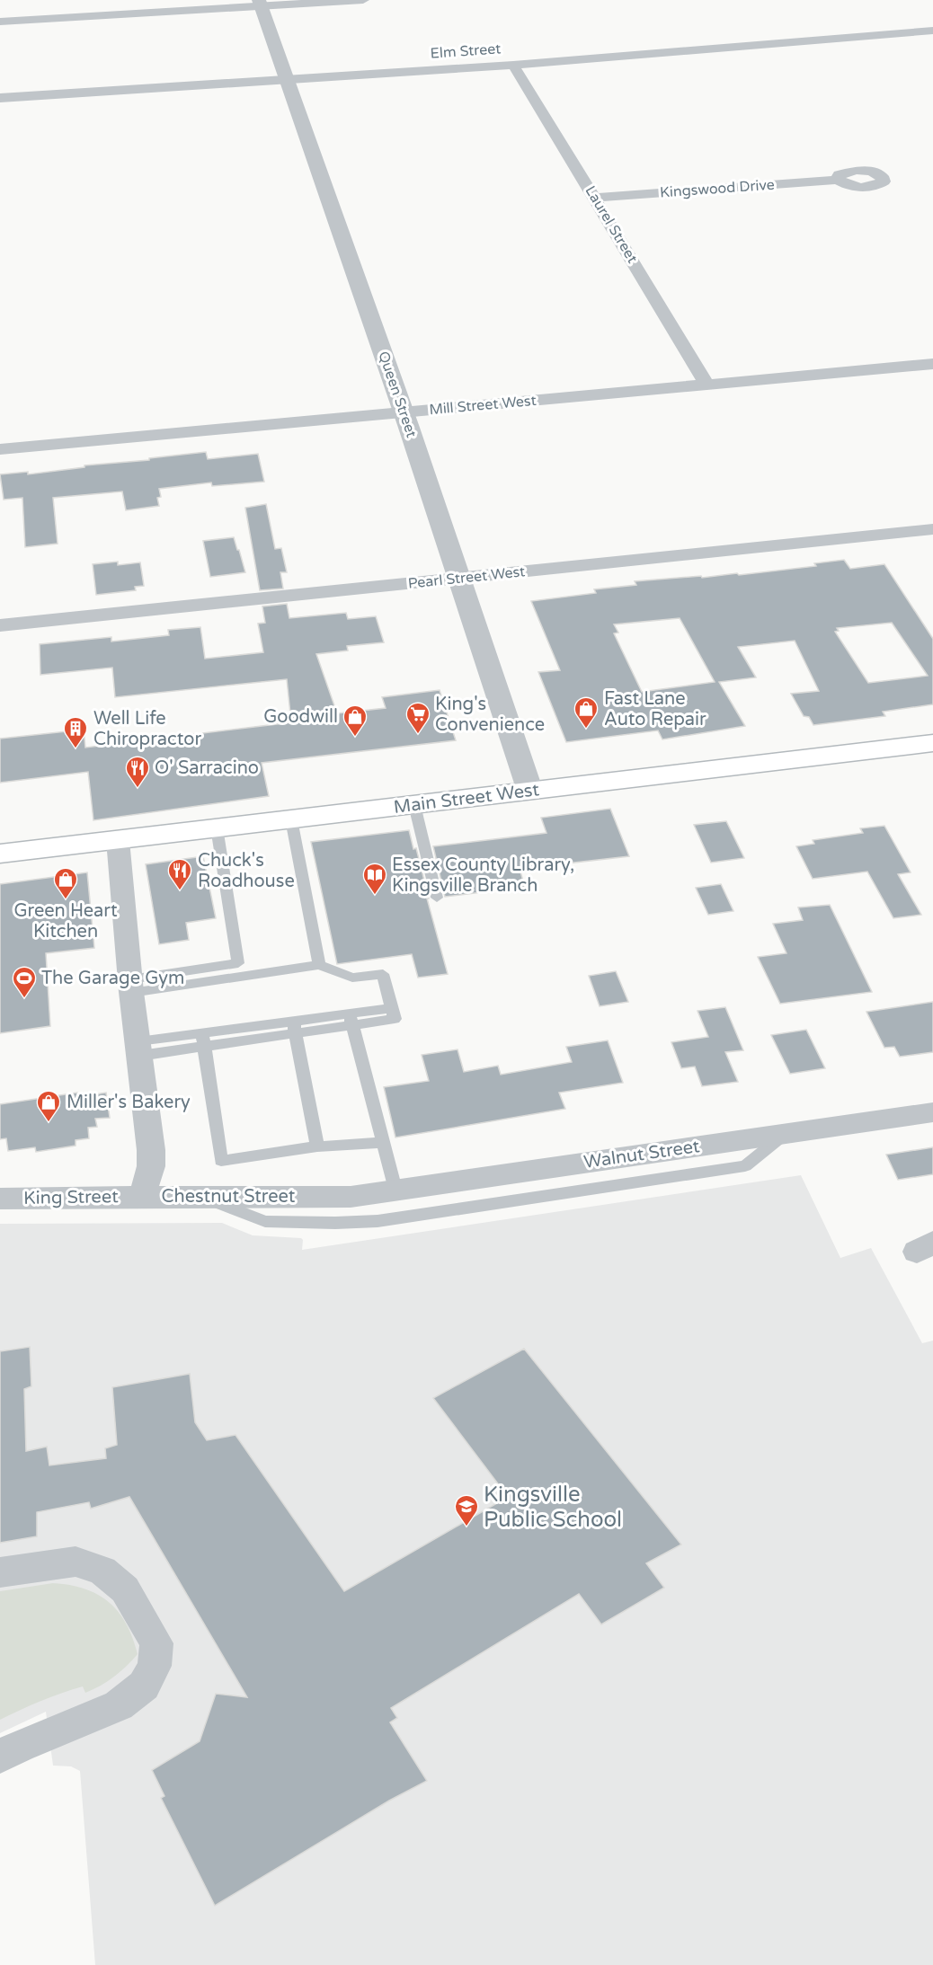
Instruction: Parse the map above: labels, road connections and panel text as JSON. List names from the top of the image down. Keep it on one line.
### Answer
{"streets":{"main road":["Main Street West"],"street":["Elm Street","Kingswood Drive","Laurel Street","Queen Street","Mill Street West","Pearl Street West","Walnut Street","Chestnut Street","King Street"]},"crossings":[["Elm Street","Laurel Street"],["Elm Street","Queen Street"],["Kingswood Drive","Laurel Street"],["Laurel Street","Mill Street West"],["Queen Street","Mill Street West"],["Queen Street","Pearl Street West"],["Queen Street","Main Street West"],["Main Street West","Chestnut Street"],["Walnut Street","Chestnut Street"],["Chestnut Street","King Street"]],"places":{"shop":["Fast Lane Auto Repair","Goodwill","Green Heart Kitchen","Miller's Bakery"],"supermarket":["King's Convenience"],"building":["Well Life Chiropractor"],"restaurant":["O' Sarracino","Chuck's Roadhouse"],"library":["Essex County Library, Kingsville Branch"],"sports":["The Garage Gym"],"school or university":["Kingsville Public School"]}}
